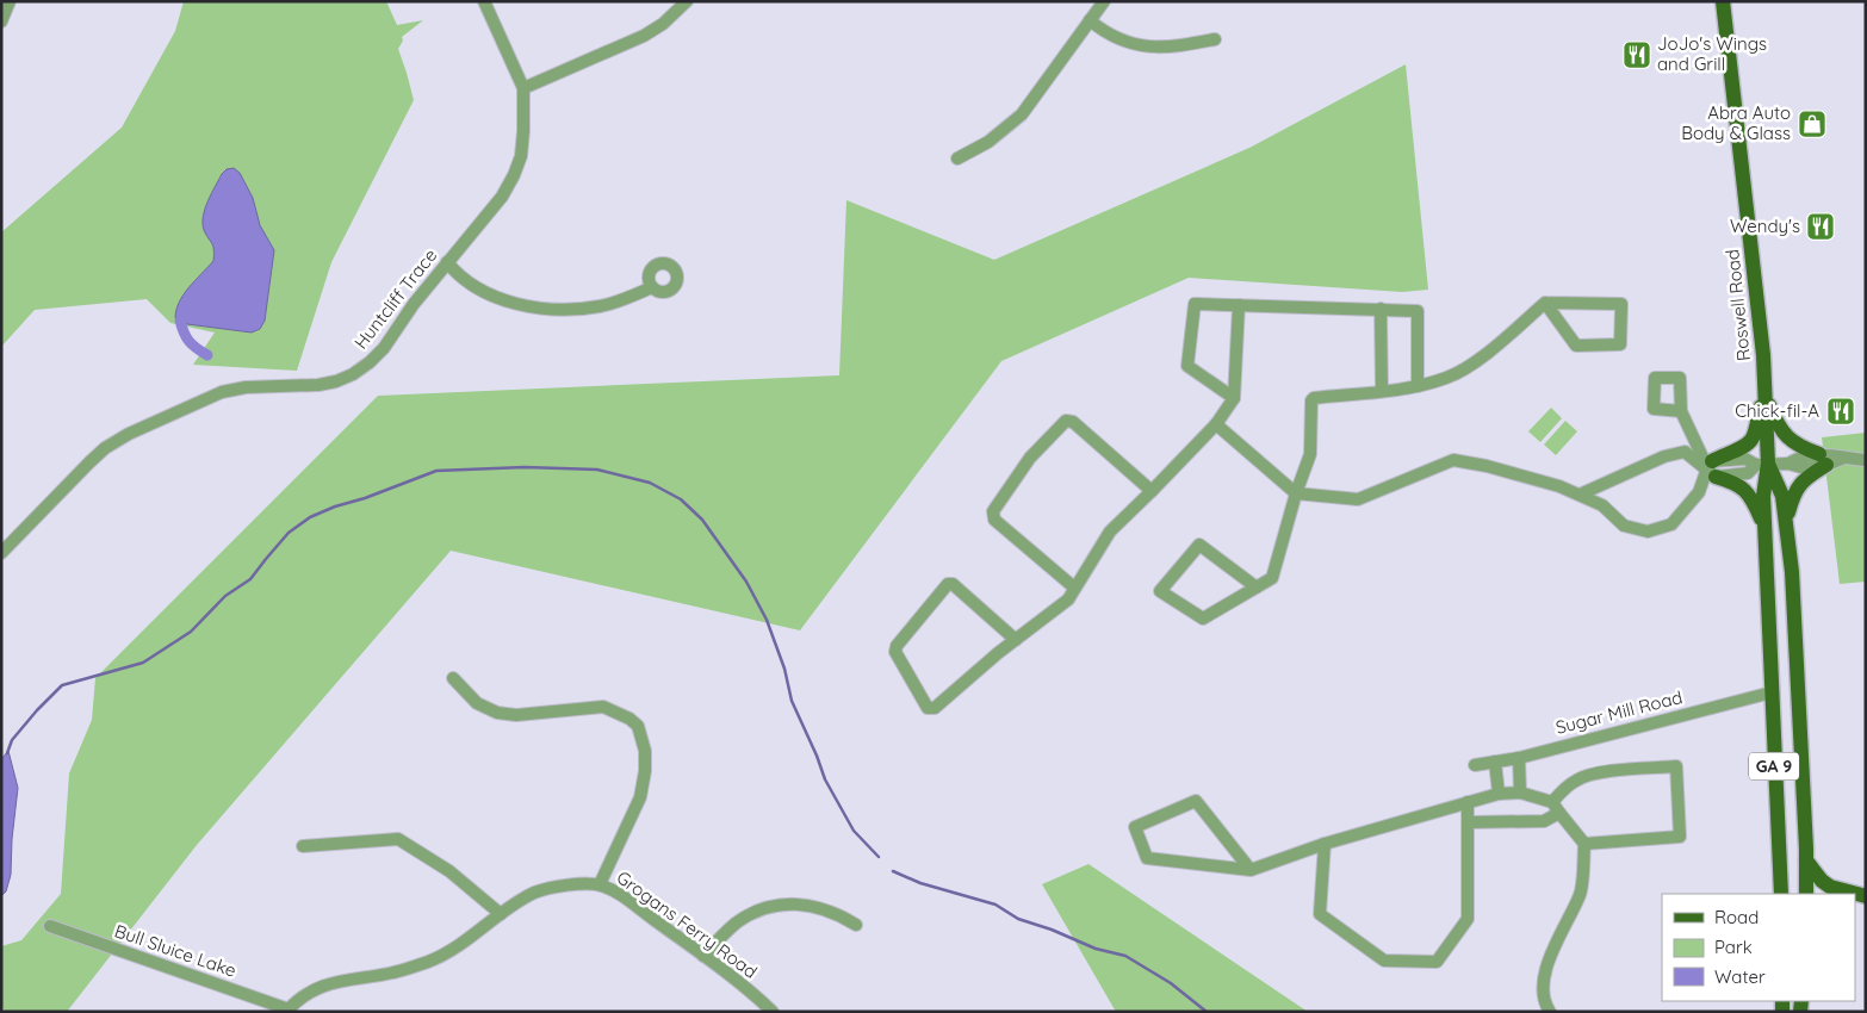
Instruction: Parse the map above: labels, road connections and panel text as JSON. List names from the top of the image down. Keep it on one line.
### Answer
{"streets":{"main road":["Roswell Road","GA 9"],"street":["Huntcliff Trace","Sugar Mill Road","Grogans Ferry Road","Bull Sluice Lake"]},"crossings":[["Roswell Road","Sugar Mill Road"],["Grogans Ferry Road","Bull Sluice Lake"]],"places":{"restaurant":["JoJo's Wings and Grill","Wendy's","Chick-fil-A"],"shop":["Abra Auto Body & Glass"]},"legend":["Road","Park","Water"]}
